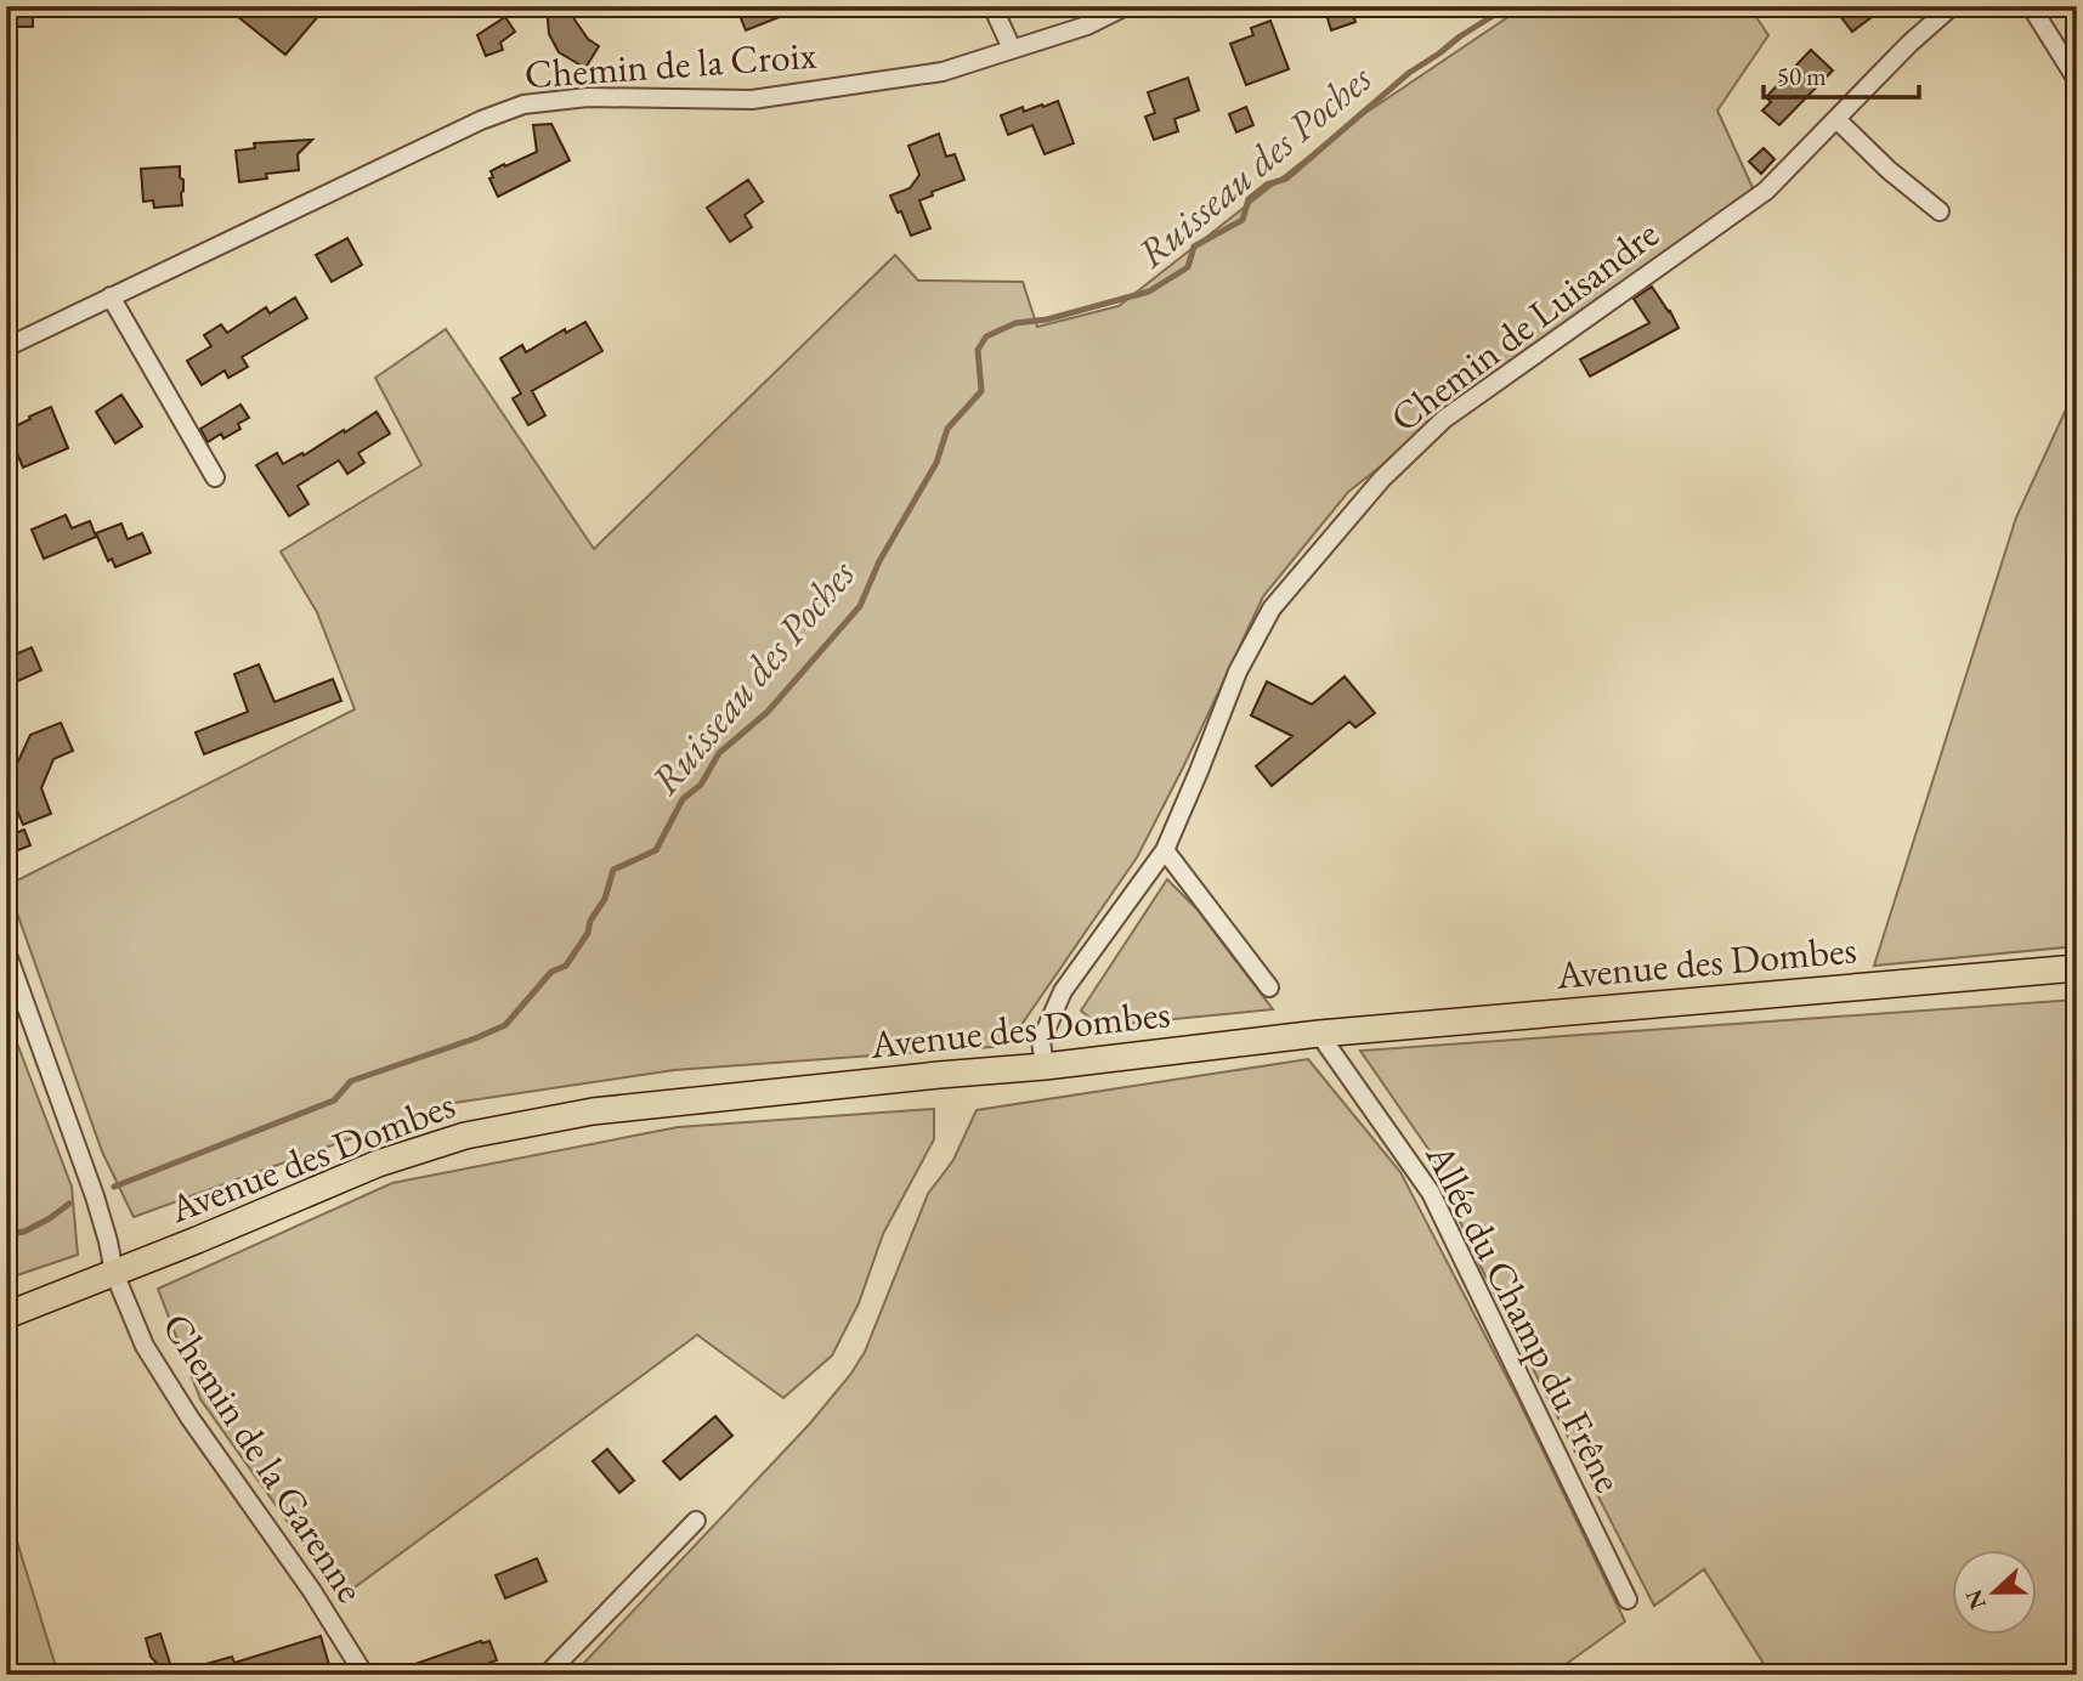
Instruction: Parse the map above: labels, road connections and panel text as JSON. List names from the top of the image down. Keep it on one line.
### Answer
{"streets":{"main road":["Avenue des Dombes"],"street":["Chemin de la Croix","Chemin de Luisandre","Allée du Champ du Frêne","Chemin de la Garenne"]},"crossings":[["Chemin de Luisandre","Avenue des Dombes"],["Avenue des Dombes","Allée du Champ du Frêne"],["Avenue des Dombes","Chemin de la Garenne"]],"water":["Ruisseau des Poches"],"scale_bar":"50 m","north":"left"}
